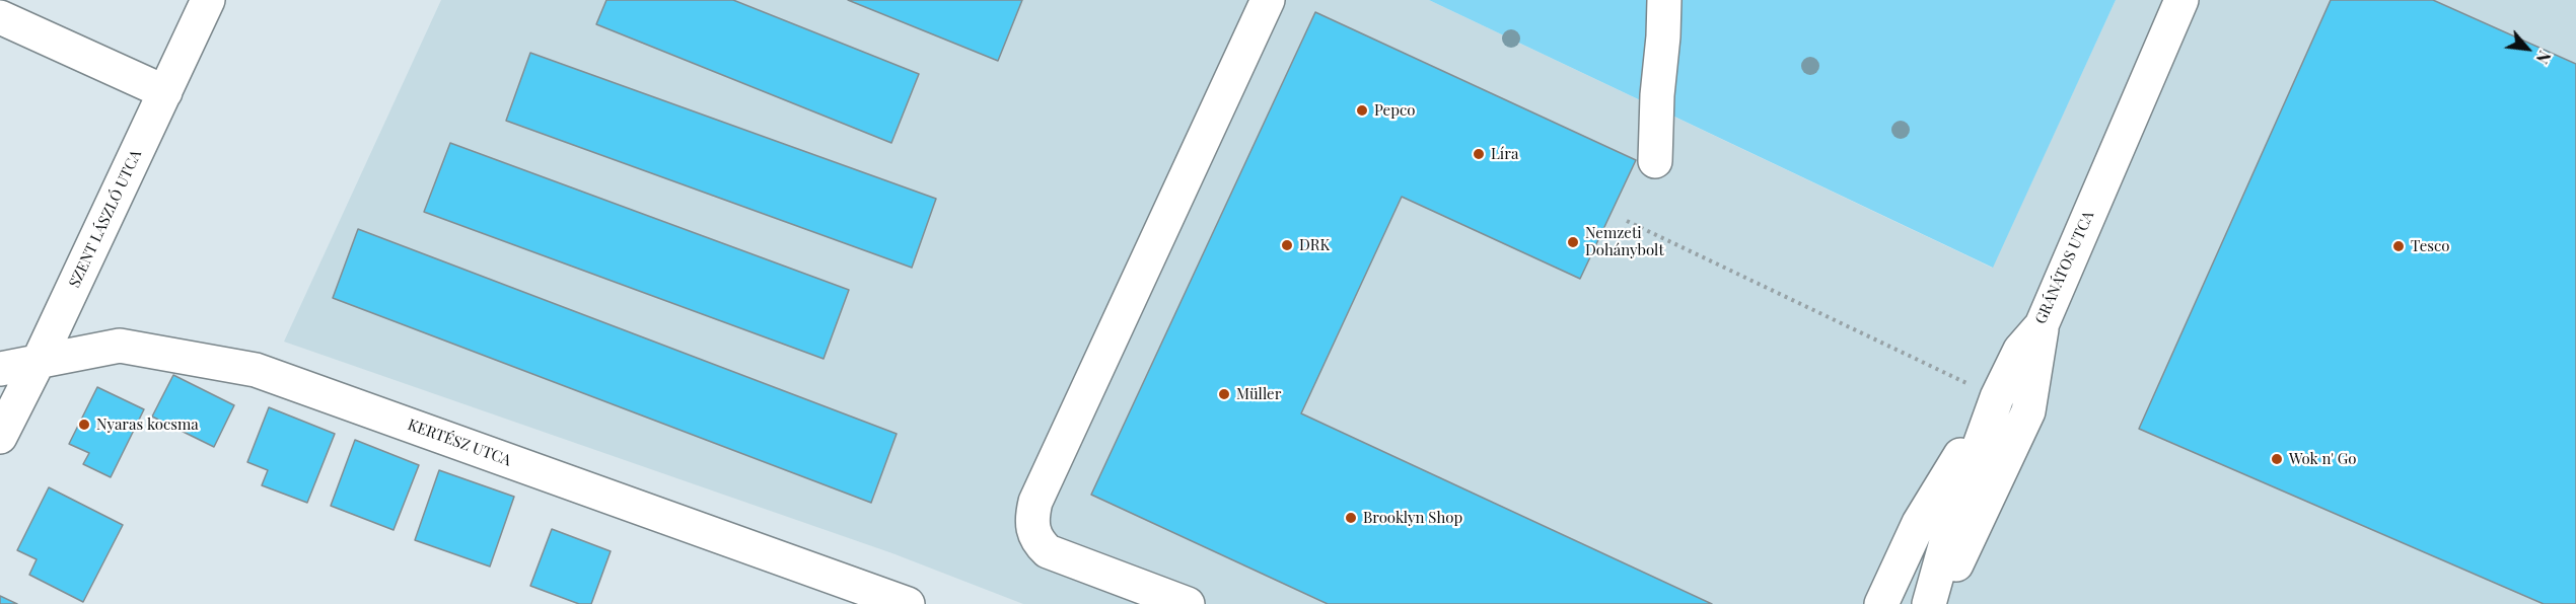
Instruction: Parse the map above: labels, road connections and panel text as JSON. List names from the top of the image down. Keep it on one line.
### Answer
{"streets":{"street":["SZENT LÁSZLÓ UTCA","GRÁNÁTOS UTCA","KERTÉSZ UTCA"]},"crossings":[["SZENT LÁSZLÓ UTCA","KERTÉSZ UTCA"]],"places":["Pepco","Líra","Nemzeti Dohánybolt","DRK","Tesco","Müller","Nyaras kocsma","Wok n' Go","Brooklyn Shop"],"north":"bottom right"}
